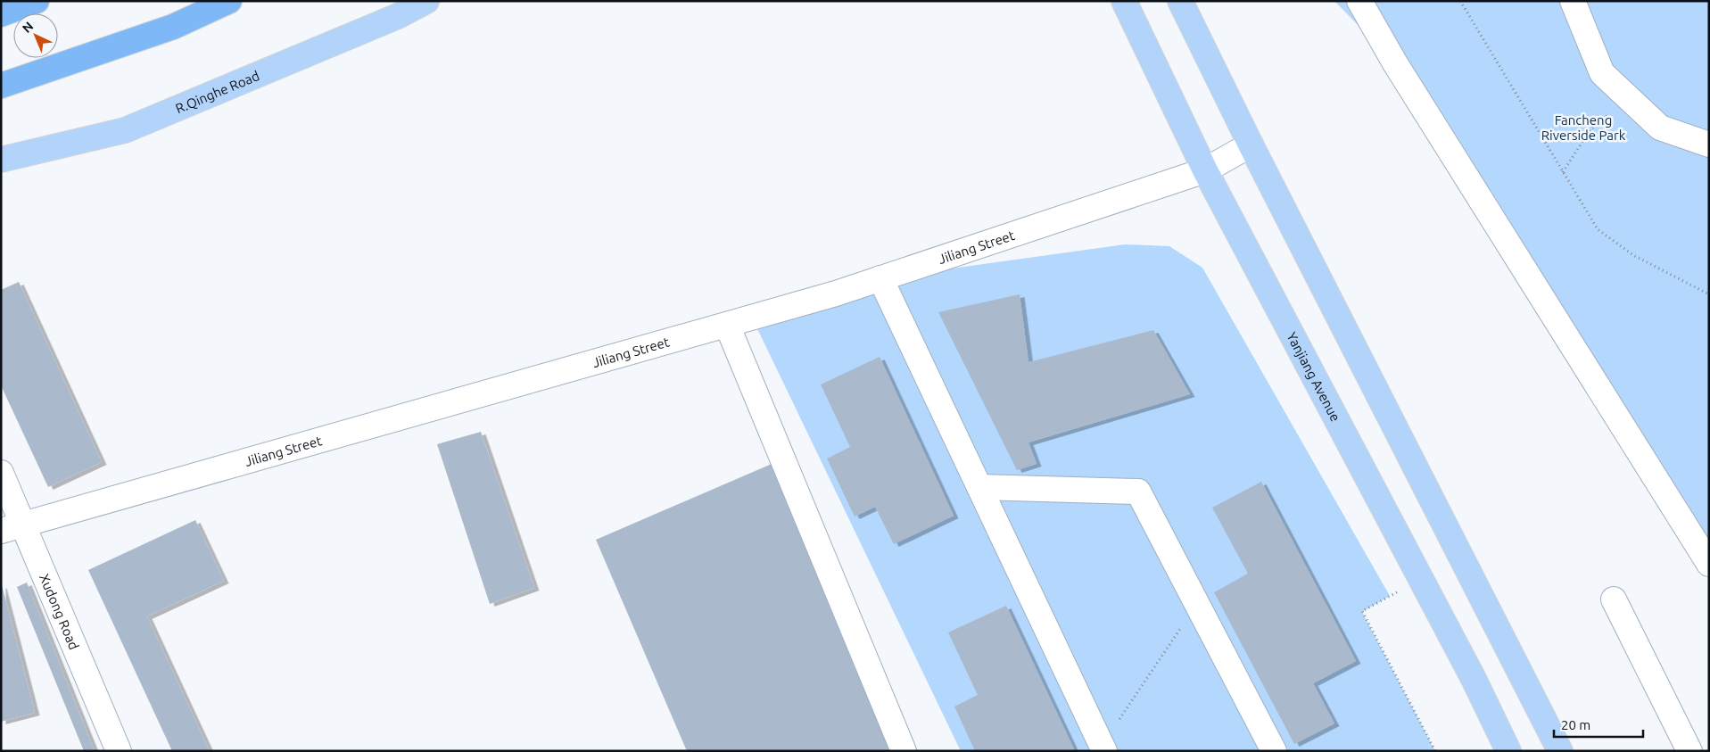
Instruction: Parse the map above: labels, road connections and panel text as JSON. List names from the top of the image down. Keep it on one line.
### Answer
{"streets":{"main road":["R.Qinghe Road","Yanjiang Avenue"],"street":["Jiliang Street","Xudong Road"]},"crossings":[["Jiliang Street","Yanjiang Avenue"],["Jiliang Street","Xudong Road"]],"parks":["Fancheng Riverside Park"],"scale_bar":"20 m","north":"top left"}
